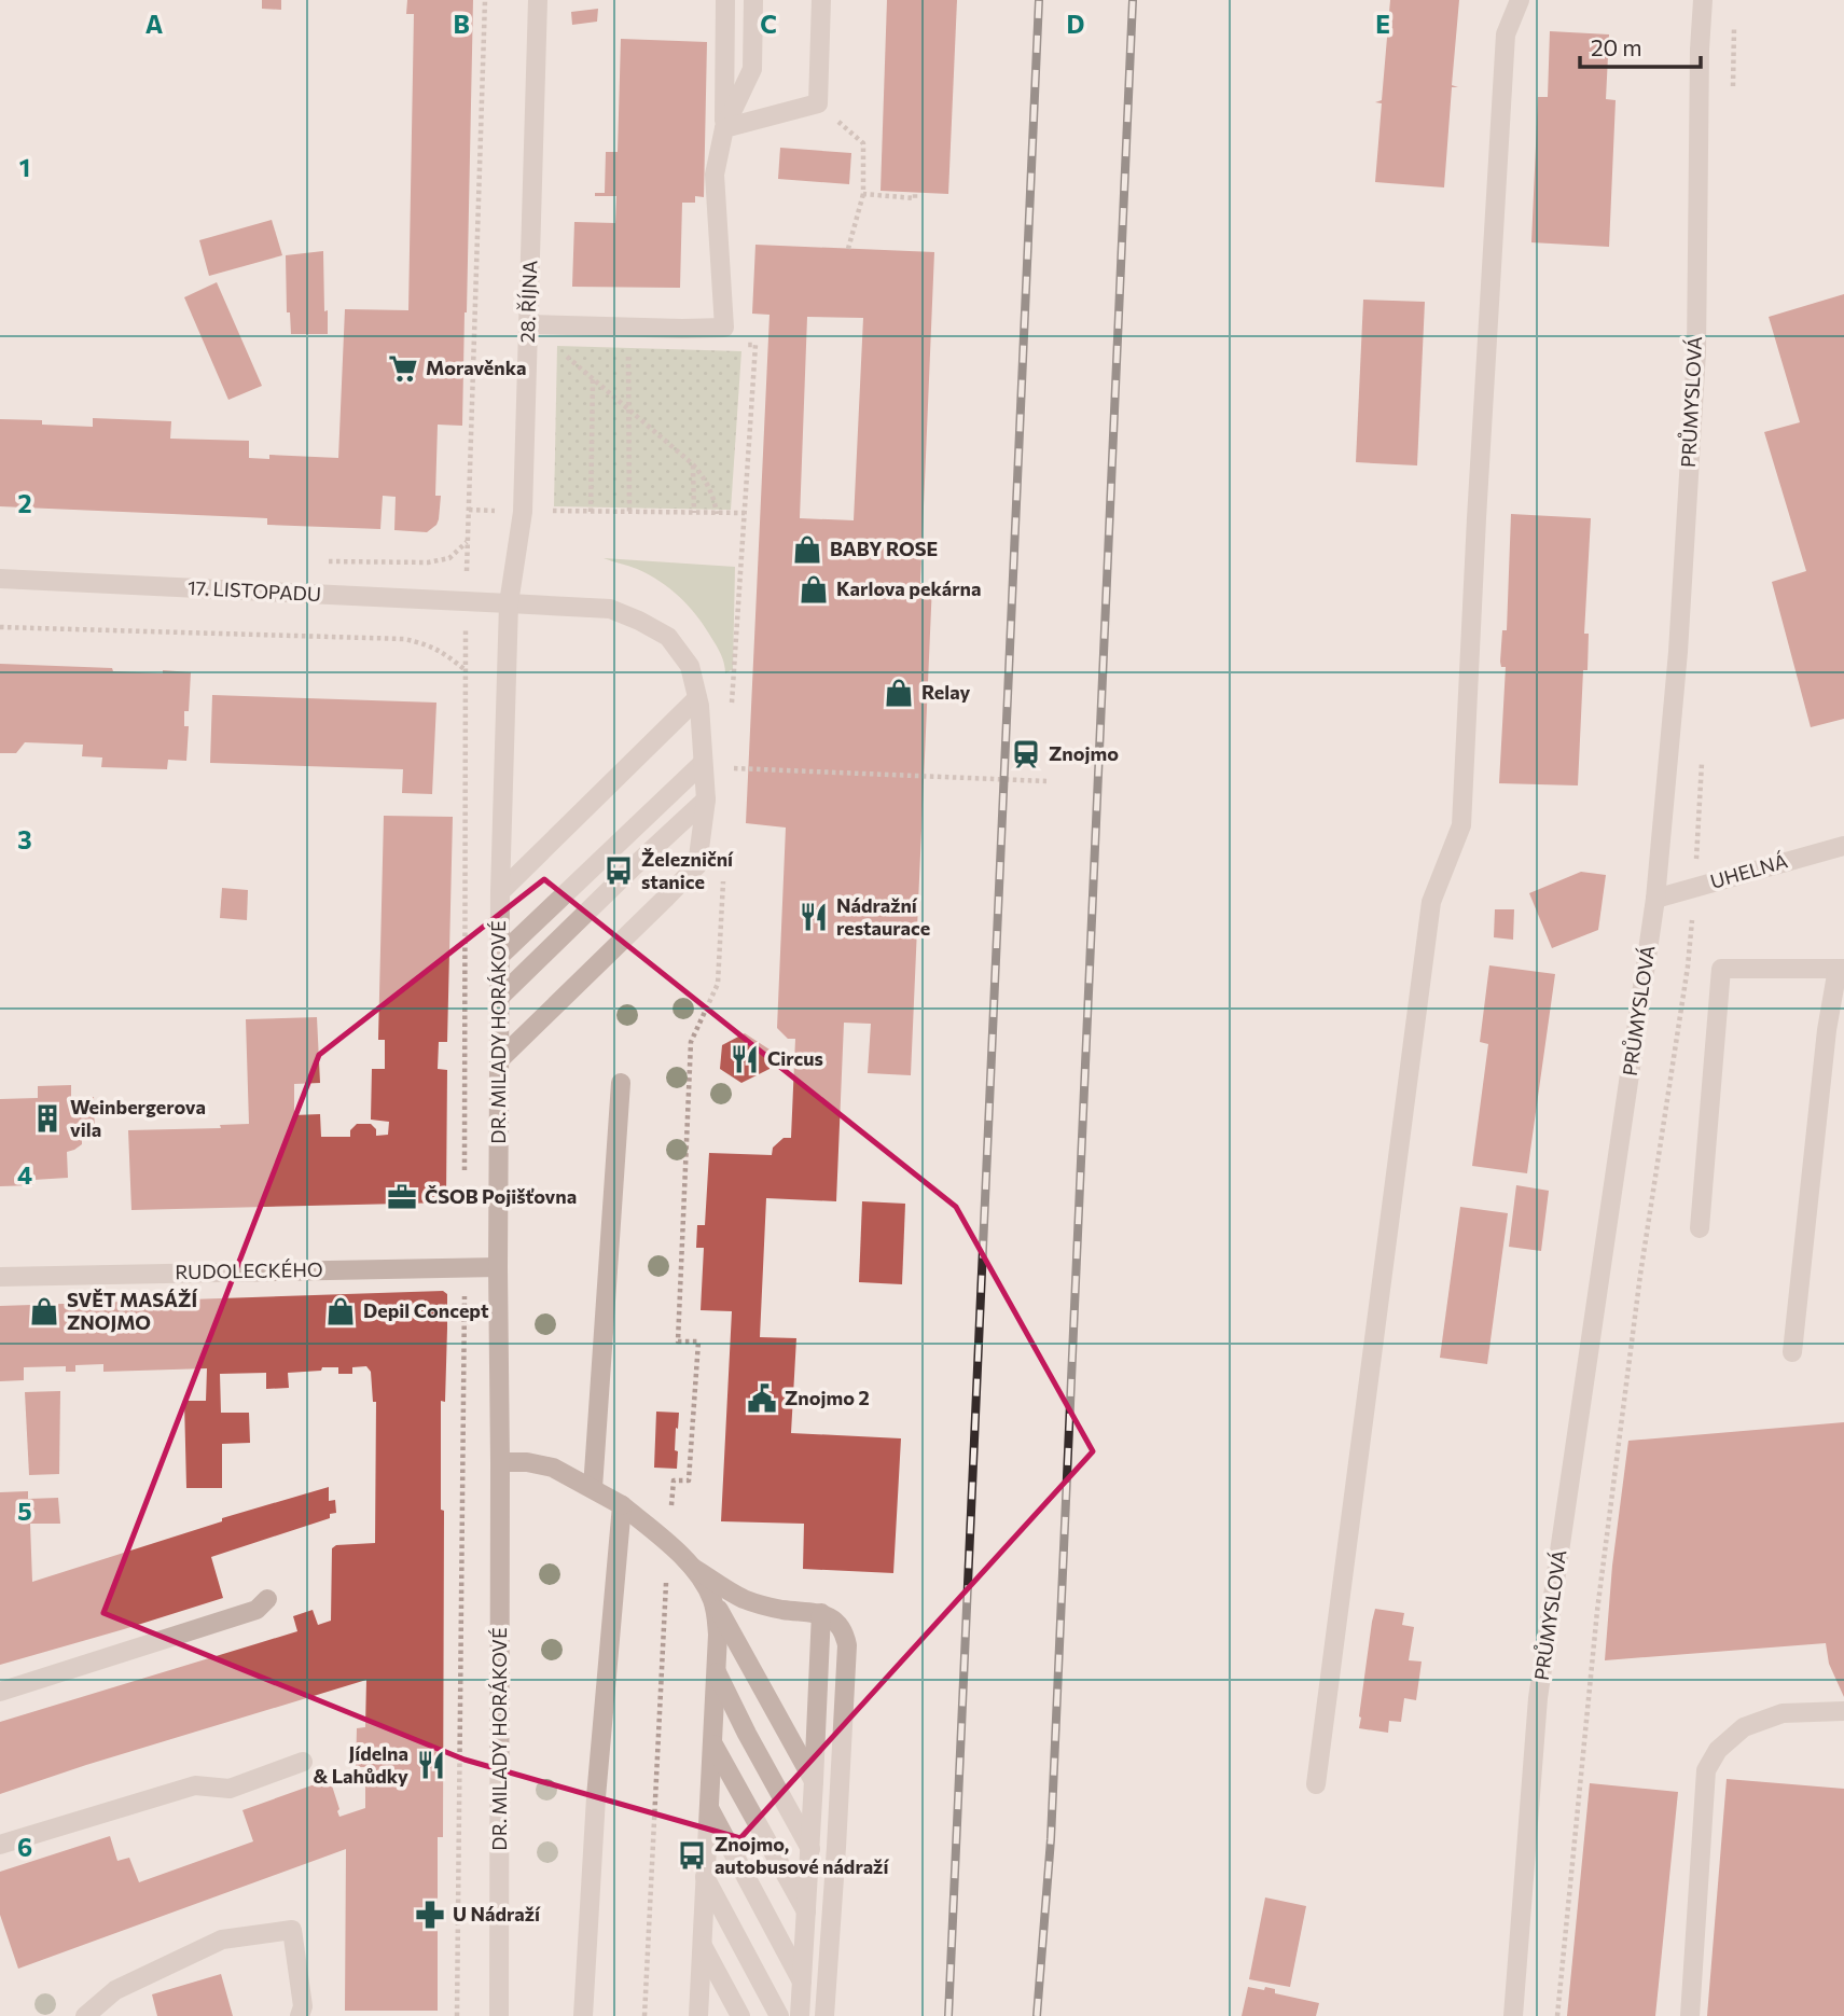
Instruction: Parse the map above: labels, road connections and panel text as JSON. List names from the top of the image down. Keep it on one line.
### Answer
{"streets":{"street":["28. ŘÍJNA","PRŮMYSLOVÁ","17. LISTOPADU","UHELNÁ","DR. MILADY HORÁKOVÉ","RUDOLECKÉHO"]},"crossings":[["28. ŘÍJNA","17. LISTOPADU"],["28. ŘÍJNA","DR. MILADY HORÁKOVÉ"],["PRŮMYSLOVÁ","UHELNÁ"],["17. LISTOPADU","DR. MILADY HORÁKOVÉ"],["DR. MILADY HORÁKOVÉ","RUDOLECKÉHO"]],"places":{"supermarket":["Moravěnka"],"shop":["BABY ROSE","Karlova pekárna","Relay","SVĚT MASÁŽÍ ZNOJMO","Depil Concept"],"station":["Znojmo"],"bus stop":["Železniční stanice","Znojmo, autobusové nádraží"],"restaurant":["Nádražní restaurace","Circus","Jídelna & Lahůdky"],"building":["Weinbergerova vila"],"office":["ČSOB Pojišťovna"],"public building":["Znojmo 2"],"pharmacy":["U Nádraží"]},"scale_bar":"20 m","grid":{"columns":["A","B","C","D","E"],"rows":["1","2","3","4","5","6"]}}
